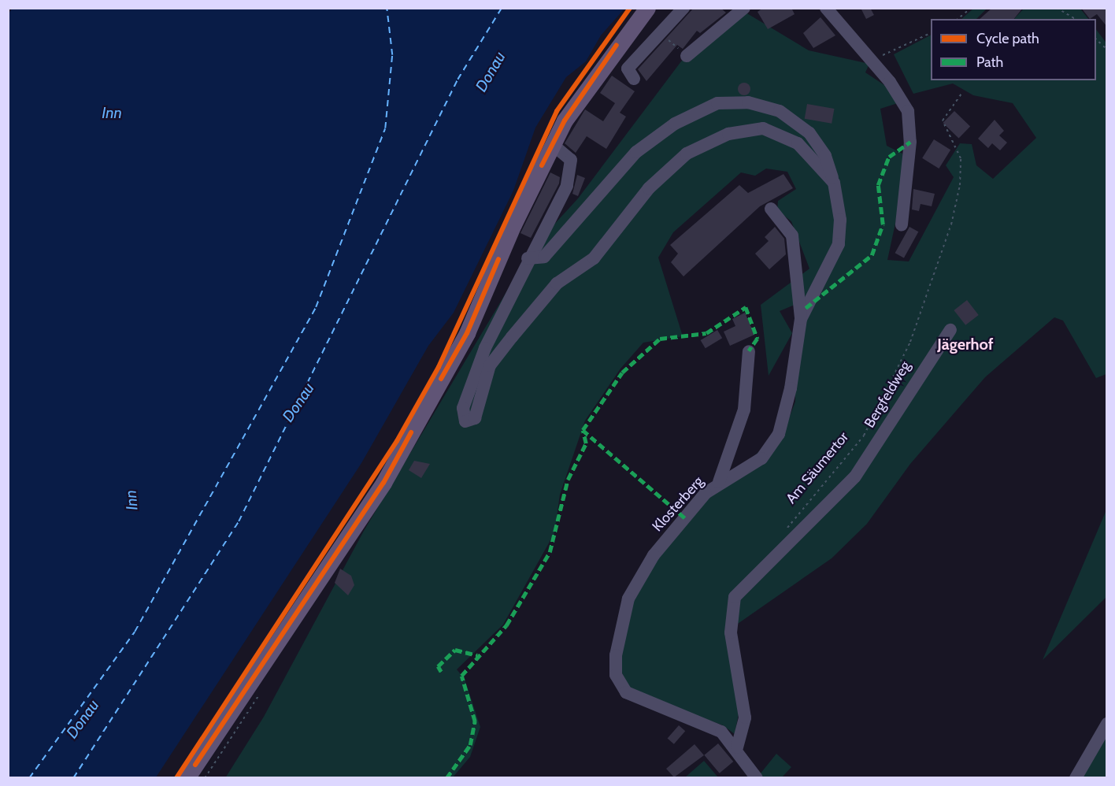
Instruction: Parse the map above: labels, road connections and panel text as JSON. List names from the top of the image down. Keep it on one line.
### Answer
{"streets":{"street":["Bergfeldweg","Klosterberg"],"path":["Am Säumertor"]},"crossings":[["Bergfeldweg","Klosterberg"]],"districts":["Jägerhof"],"water":["Donau","Inn"],"legend":["Cycle path","Path"]}
